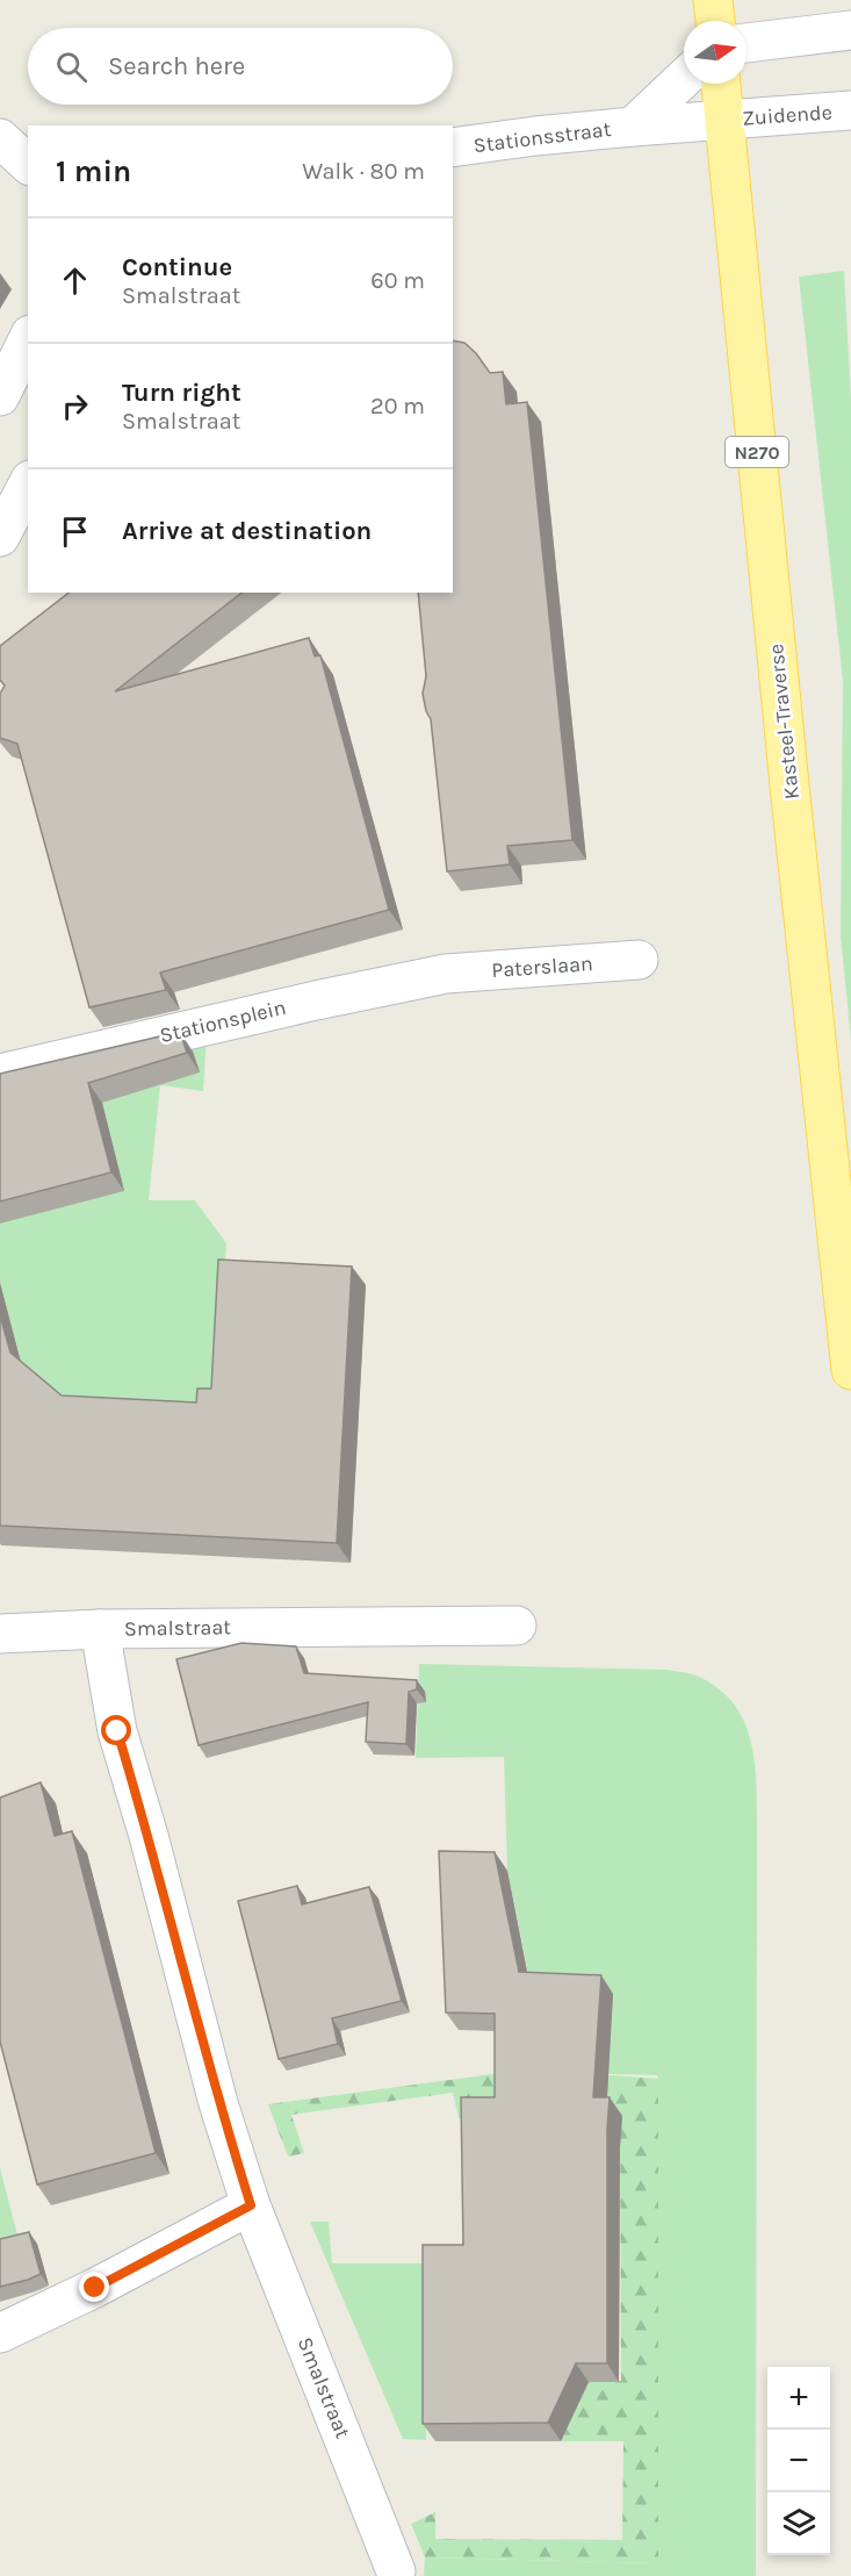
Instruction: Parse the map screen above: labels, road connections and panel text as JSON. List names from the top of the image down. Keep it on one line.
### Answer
{"streets":{"main road":["N270","Kasteel-Traverse"],"street":["Zuidende","Stationsstraat","Paterslaan","Stationsplein","Smalstraat"]},"crossings":[["Zuidende","Stationsstraat"],["Zuidende","Kasteel-Traverse"],["Paterslaan","Stationsplein"]],"north":"right","page":{"search":"Search here","heading":["1 min","Walk · 80 m"],"list":[["Continue","Smalstraat","60 m"],["Turn right","Smalstraat","20 m"],"Arrive at destination"],"map_buttons":["+","−"]}}
